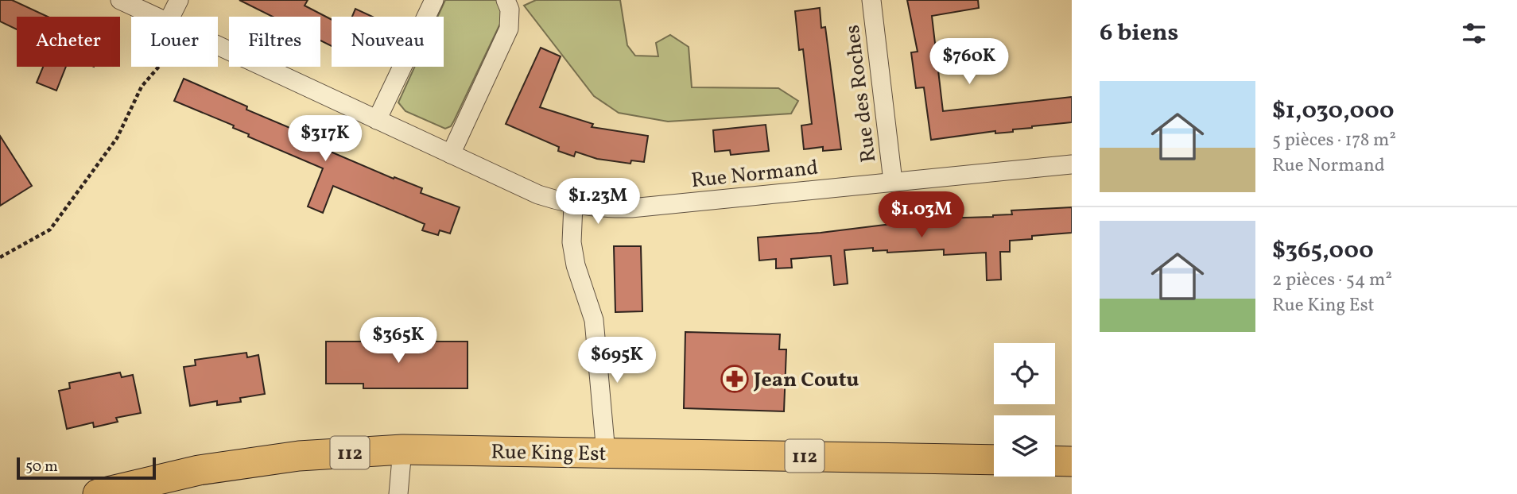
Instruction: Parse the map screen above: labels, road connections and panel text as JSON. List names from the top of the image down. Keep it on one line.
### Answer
{"streets":{"main road":["Rue King Est","112"],"street":["Rue des Roches","Rue Normand"]},"crossings":[["Rue des Roches","Rue Normand"]],"places":{"pharmacy":["Jean Coutu"]},"scale_bar":"50 m","page":{"heading":"6 biens","chip":["Acheter","Louer","Filtres","Nouveau"],"price":["$760K","$317K","$1.23M","$1.03M","$365K","$695K"],"list":[{"name":"$1,030,000","note":"5 pièces · 178 m² · Rue Normand"},{"name":"$365,000","note":"2 pièces · 54 m² · Rue King Est"}],"scale":"50 m"}}
